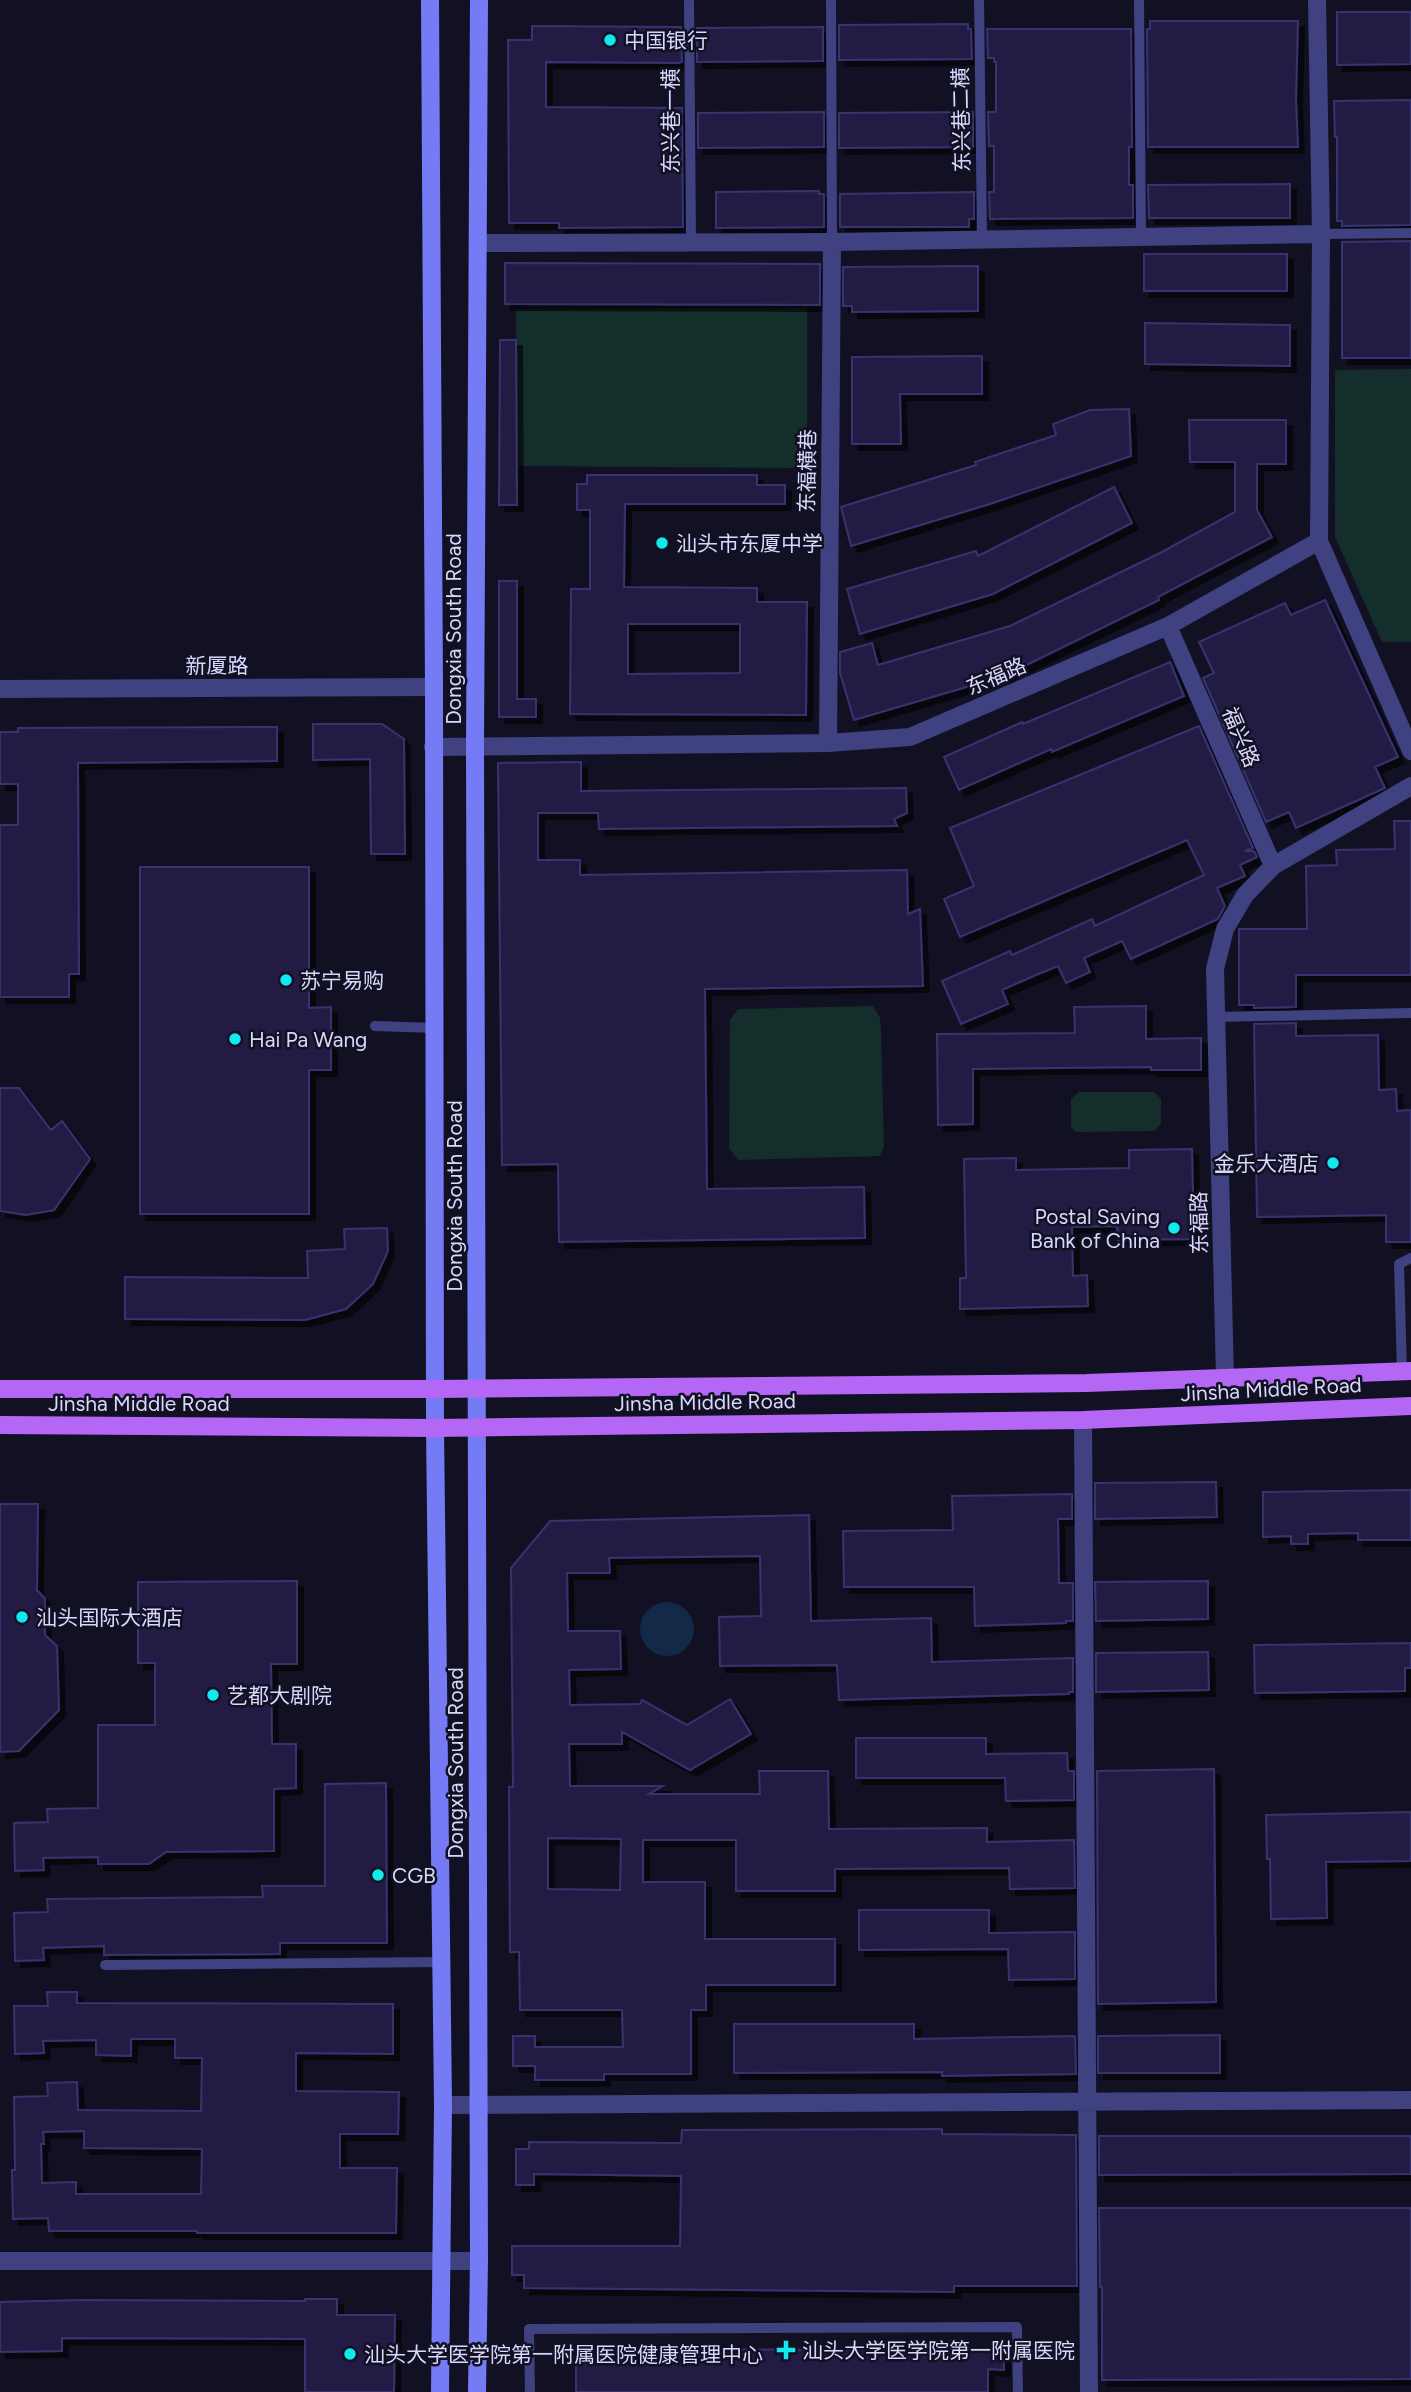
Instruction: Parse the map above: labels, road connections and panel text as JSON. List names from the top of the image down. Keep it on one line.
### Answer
{"streets":{"main road":["Jinsha Middle Road"],"street":["东福横巷","Dongxia South Road","新厦路","东福路","福兴路"],"lane":["东兴巷二横","东兴巷一横"]},"crossings":[["东福横巷","东福路"],["Dongxia South Road","新厦路"],["Dongxia South Road","东福路"],["Dongxia South Road","Jinsha Middle Road"],["东福路","福兴路"],["东福路","Jinsha Middle Road"]],"places":{"other":["中国银行","汕头市东厦中学","苏宁易购","Hai Pa Wang","金乐大酒店","Postal Saving Bank of China","汕头国际大酒店","艺都大剧院","CGB","汕头大学医学院第一附属医院健康管理中心"],"health":["汕头大学医学院第一附属医院"]}}
